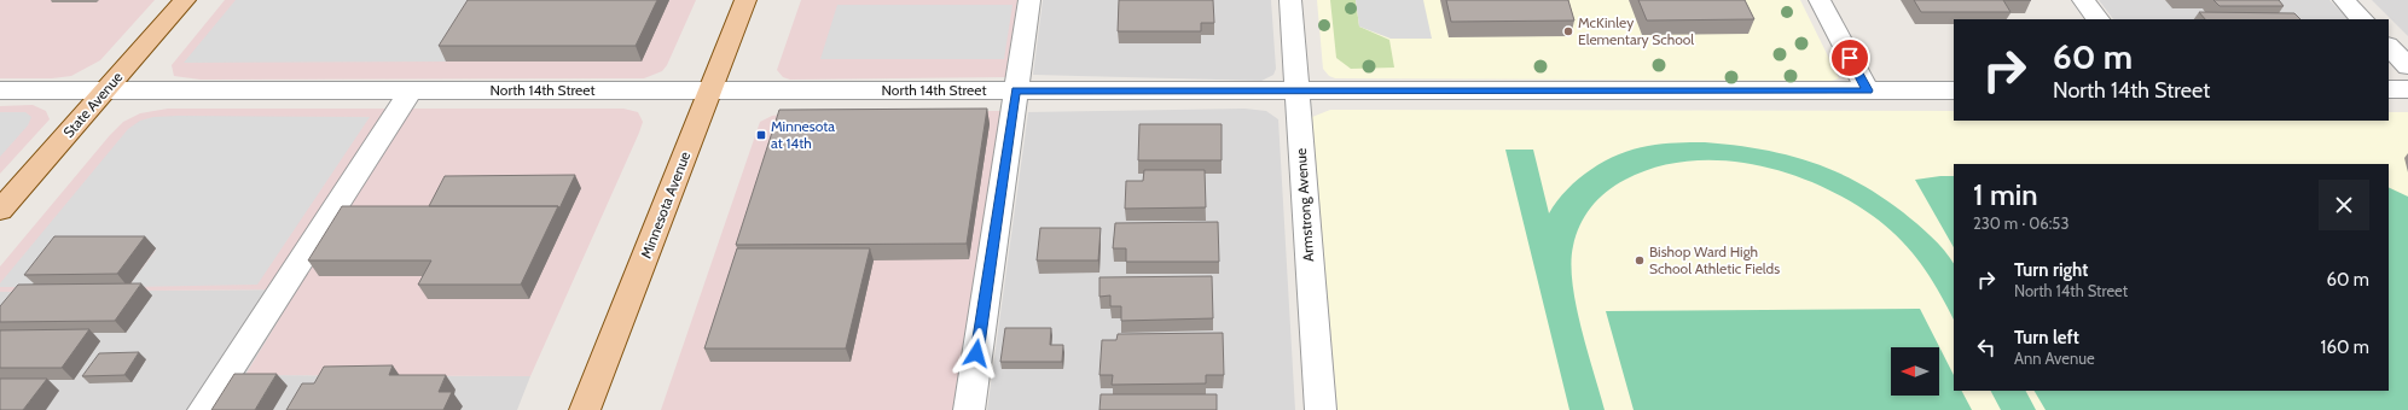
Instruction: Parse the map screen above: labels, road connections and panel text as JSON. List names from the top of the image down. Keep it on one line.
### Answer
{"streets":{"main road":["State Avenue","Minnesota Avenue"],"street":["North 14th Street","Armstrong Avenue"]},"crossings":[["North 14th Street","State Avenue"],["North 14th Street","Minnesota Avenue"],["North 14th Street","Armstrong Avenue"]],"places":{"other":["McKinley Elementary School","Bishop Ward High School Athletic Fields"],"transit":["Minnesota at 14th"]},"north":"left","page":{"turn":["60 m","North 14th Street"],"heading":["1 min","230 m · 06:53"],"list":[{"name":"Turn right","note":"North 14th Street","value":"60 m"},{"name":"Turn left","note":"Ann Avenue","value":"160 m"}]}}
